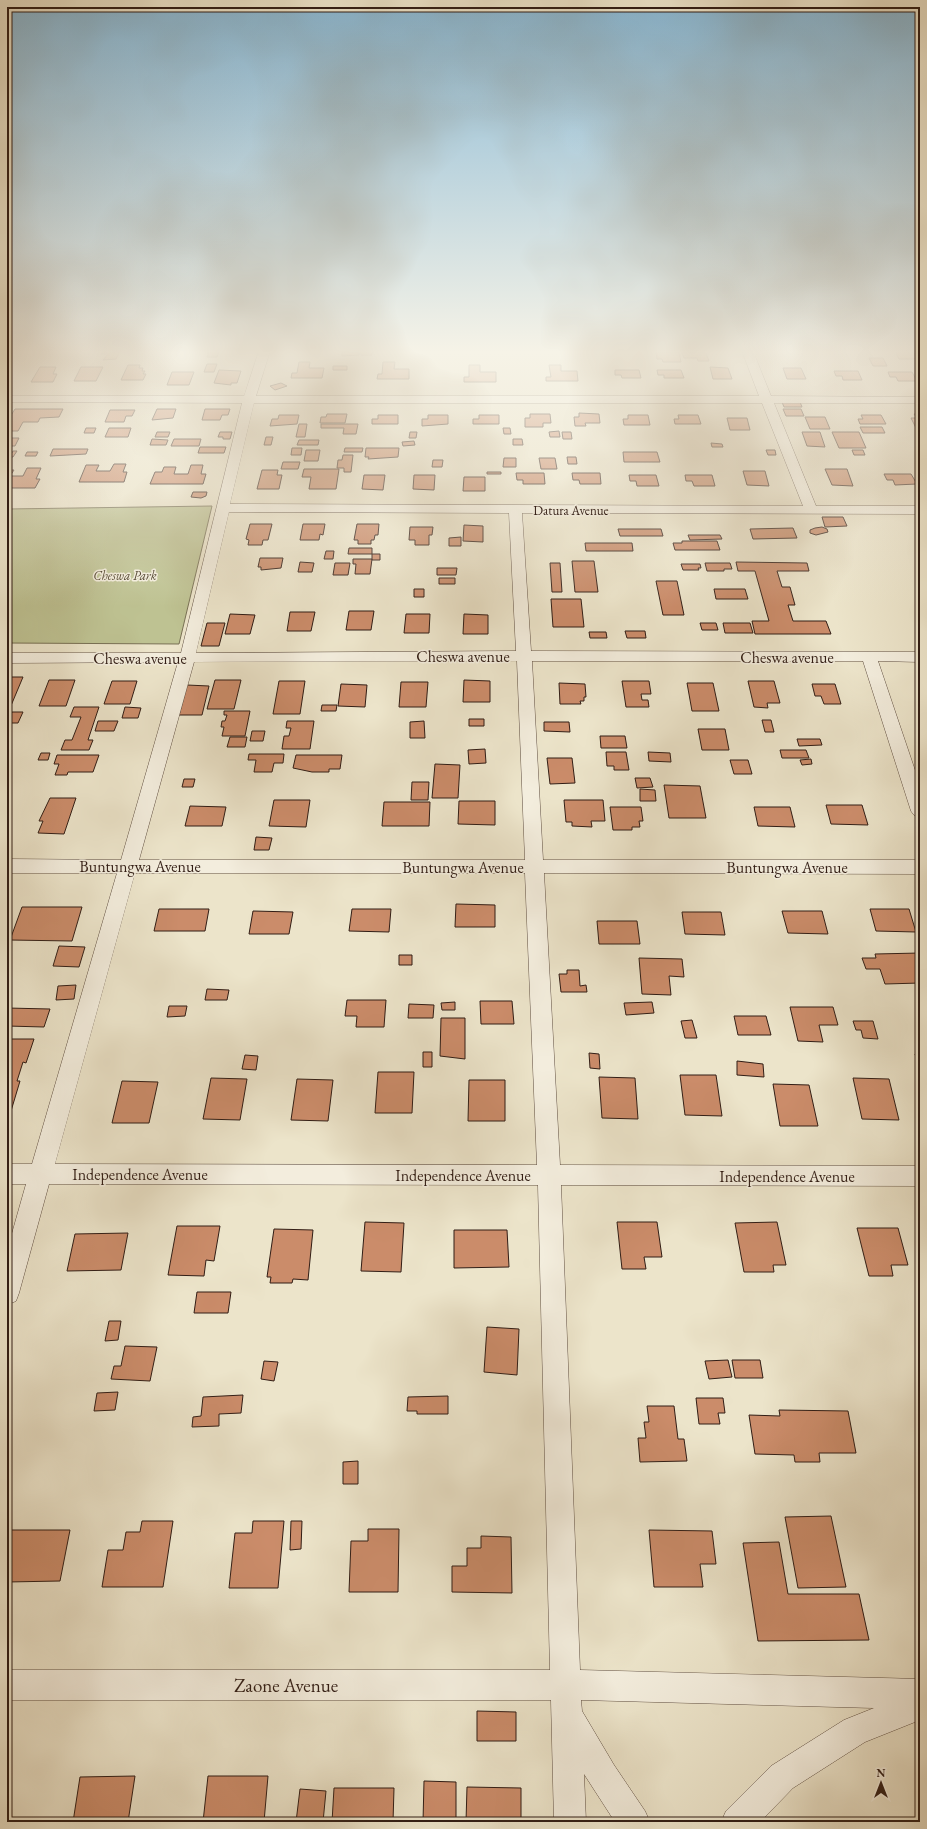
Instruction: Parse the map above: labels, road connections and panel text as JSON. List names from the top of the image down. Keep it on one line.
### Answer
{"streets":{"street":["Datura Avenue","Cheswa avenue","Buntungwa Avenue","Independence Avenue","Zaone Avenue"]},"parks":["Cheswa Park"],"north":"top"}
